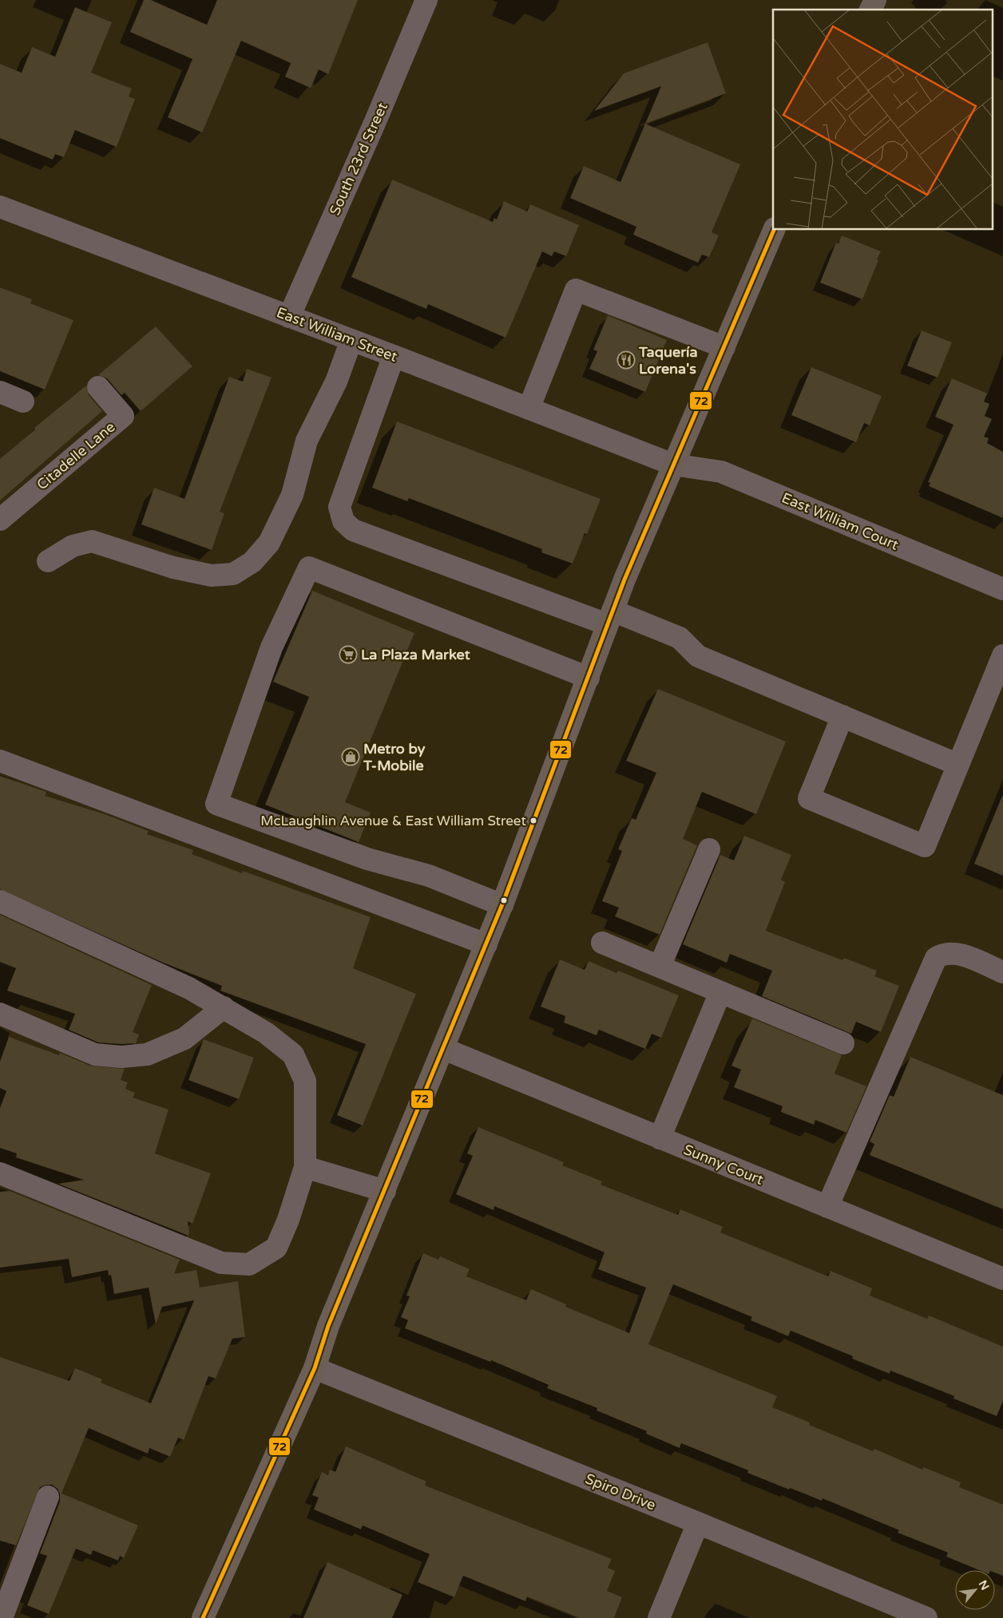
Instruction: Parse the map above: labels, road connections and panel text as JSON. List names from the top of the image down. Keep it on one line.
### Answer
{"streets":{"street":["South 23rd Street","East William Street","Citadelle Lane","East William Court","Sunny Court","Spiro Drive"]},"crossings":[["South 23rd Street","East William Street"],["East William Street","East William Court"]],"places":{"restaurant":["Taquería Lorena's"],"supermarket":["La Plaza Market"],"shop":["Metro by T-Mobile"],"other":["McLaughlin Avenue & East William Street"]},"lines":["transit line 72"],"north":"top right"}
